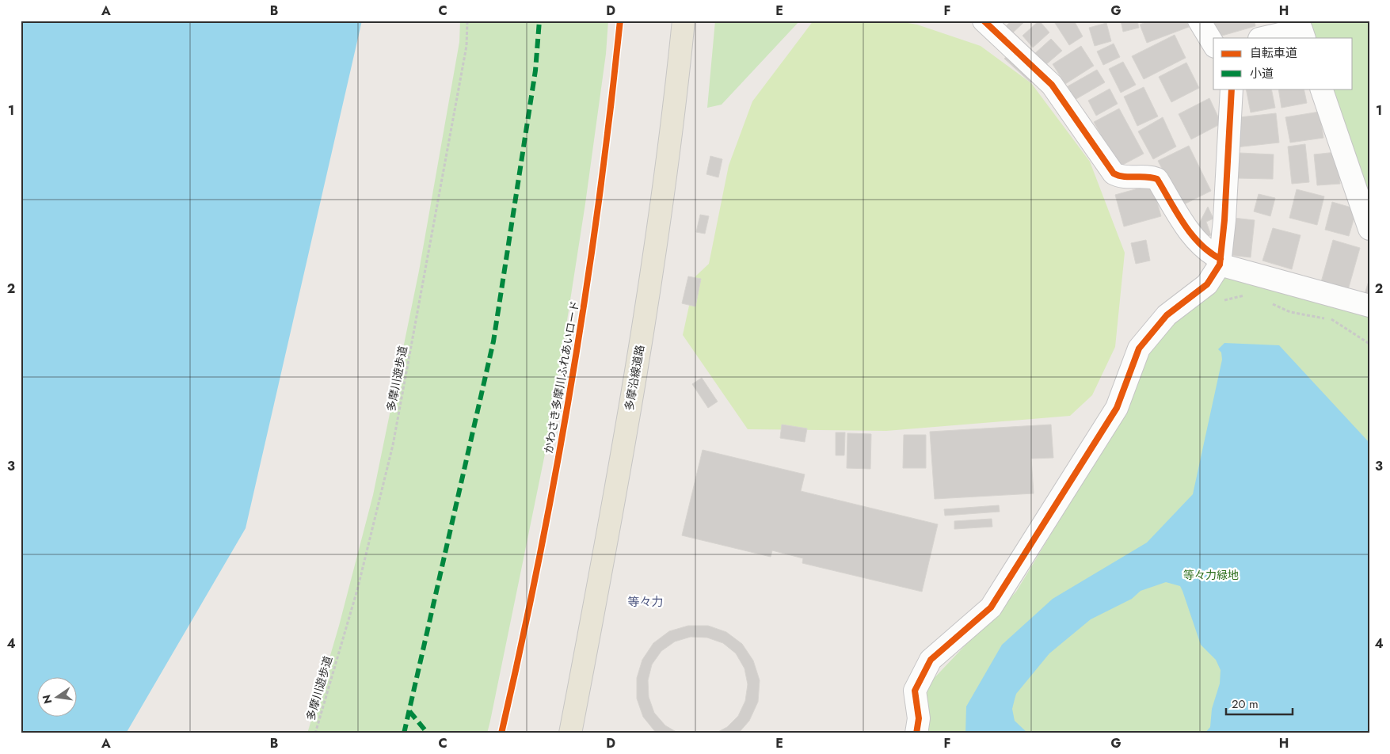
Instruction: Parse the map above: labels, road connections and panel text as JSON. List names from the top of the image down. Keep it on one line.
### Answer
{"streets":{"main road":["多摩沿線道路"],"path":["多摩川遊歩道"],"cycle path":["かわさき多摩川ふれあいロード"]},"districts":["等々力"],"parks":["等々力緑地"],"legend":["自転車道","小道"],"scale_bar":"20 m","north":"left","grid":{"columns":["A","B","C","D","E","F","G","H"],"rows":["1","2","3","4"]}}
